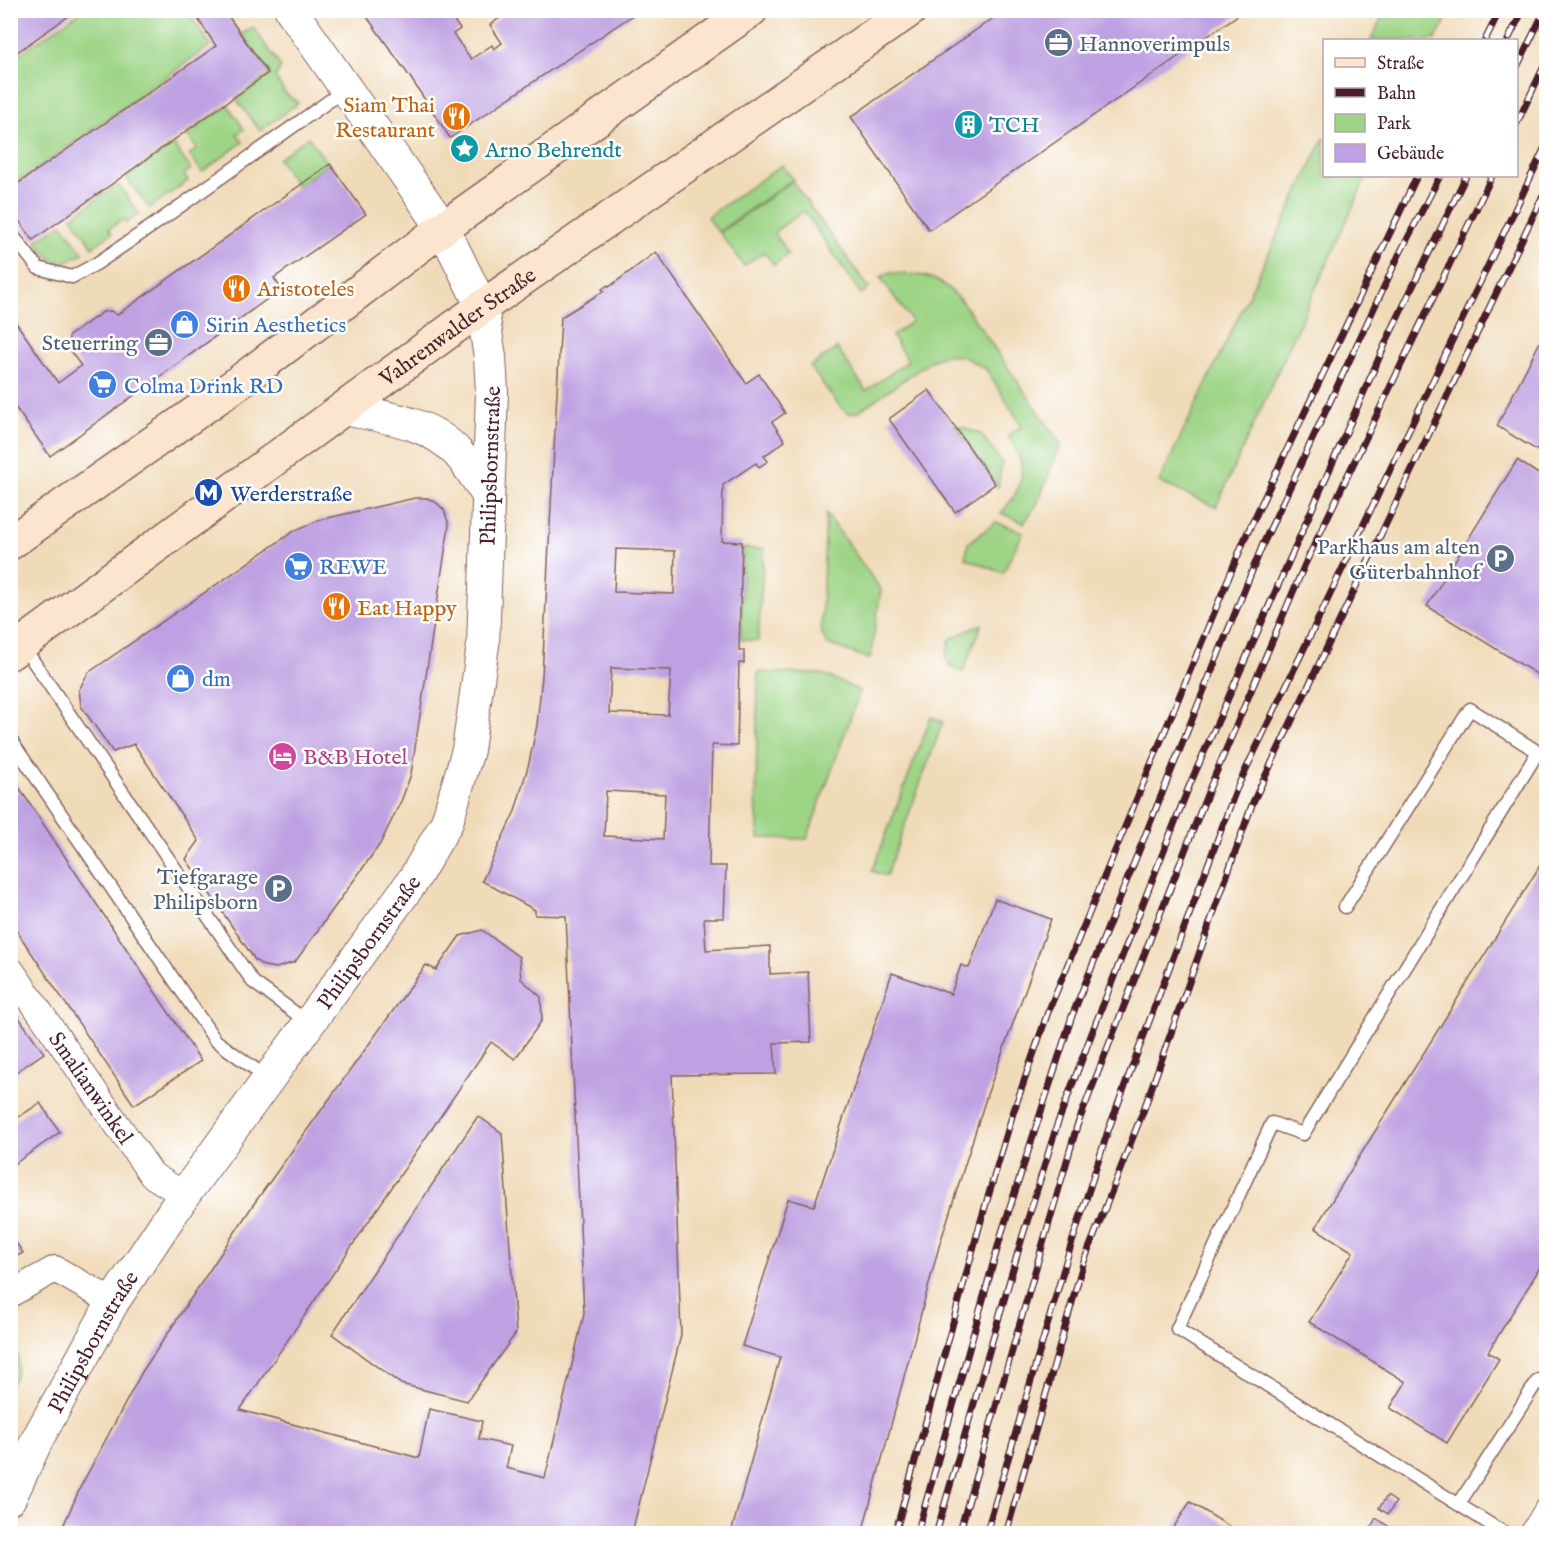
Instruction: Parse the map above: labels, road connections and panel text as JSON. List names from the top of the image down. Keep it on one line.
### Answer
{"streets":{"main road":["Vahrenwalder Straße"],"street":["Philipsbornstraße","Smalianwinkel"]},"crossings":[["Vahrenwalder Straße","Philipsbornstraße"],["Philipsbornstraße","Smalianwinkel"]],"places":{"office":["Hannoverimpuls","Steuerring"],"restaurant":["Siam Thai Restaurant","Aristoteles","Eat Happy"],"building":["TCH"],"place":["Arno Behrendt"],"shop":["Sirin Aesthetics","dm"],"supermarket":["Colma Drink RD","REWE"],"metro station":["Werderstraße"],"parking":["Parkhaus am alten Güterbahnhof","Tiefgarage Philipsborn"],"hotel":["B&B Hotel"]},"legend":["Straße","Bahn","Park","Gebäude"]}
